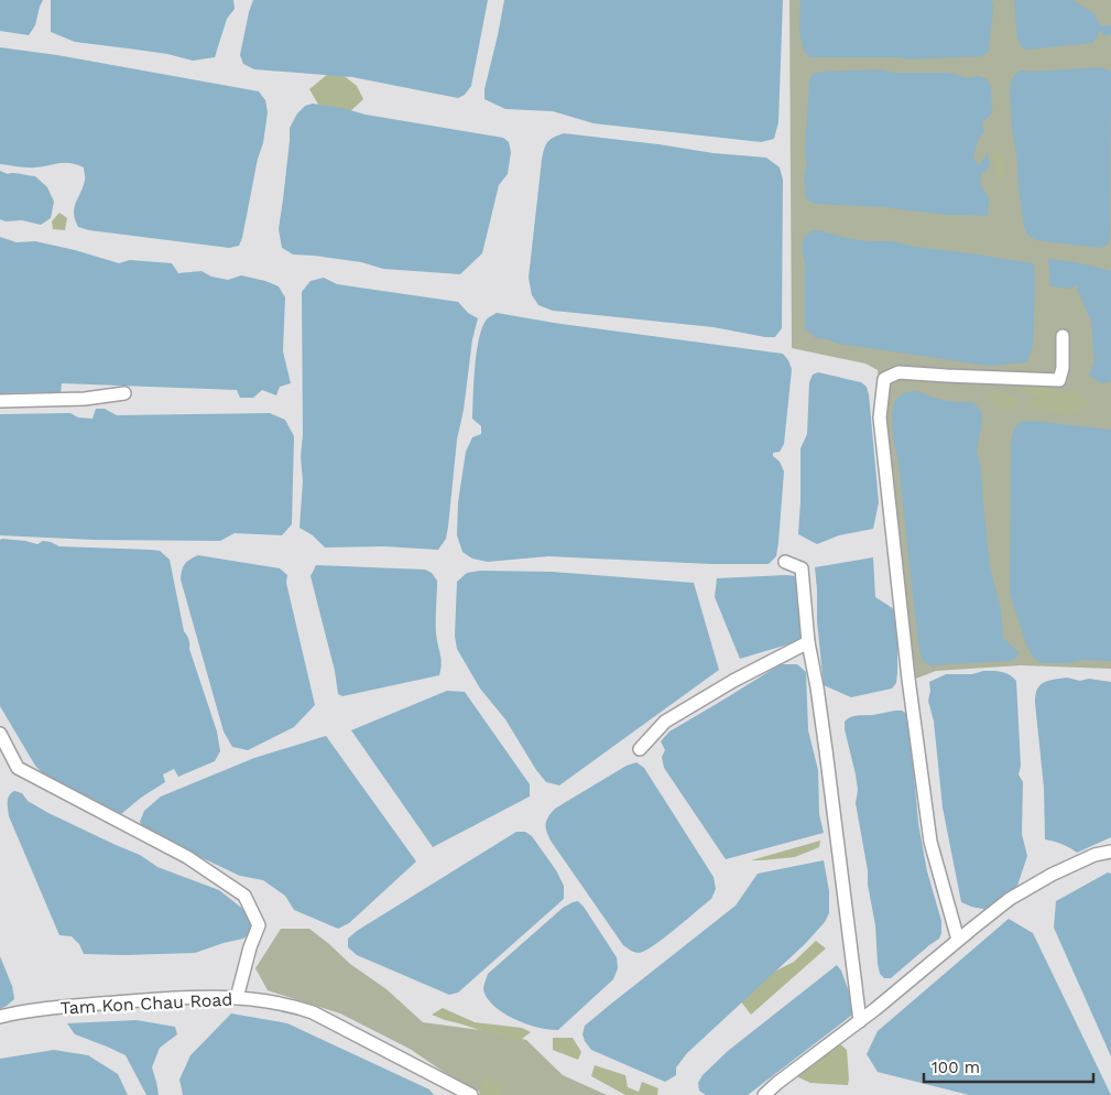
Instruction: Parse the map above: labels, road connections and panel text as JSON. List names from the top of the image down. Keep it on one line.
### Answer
{"streets":{"street":["Tam Kon Chau Road"]},"scale_bar":"100 m"}
